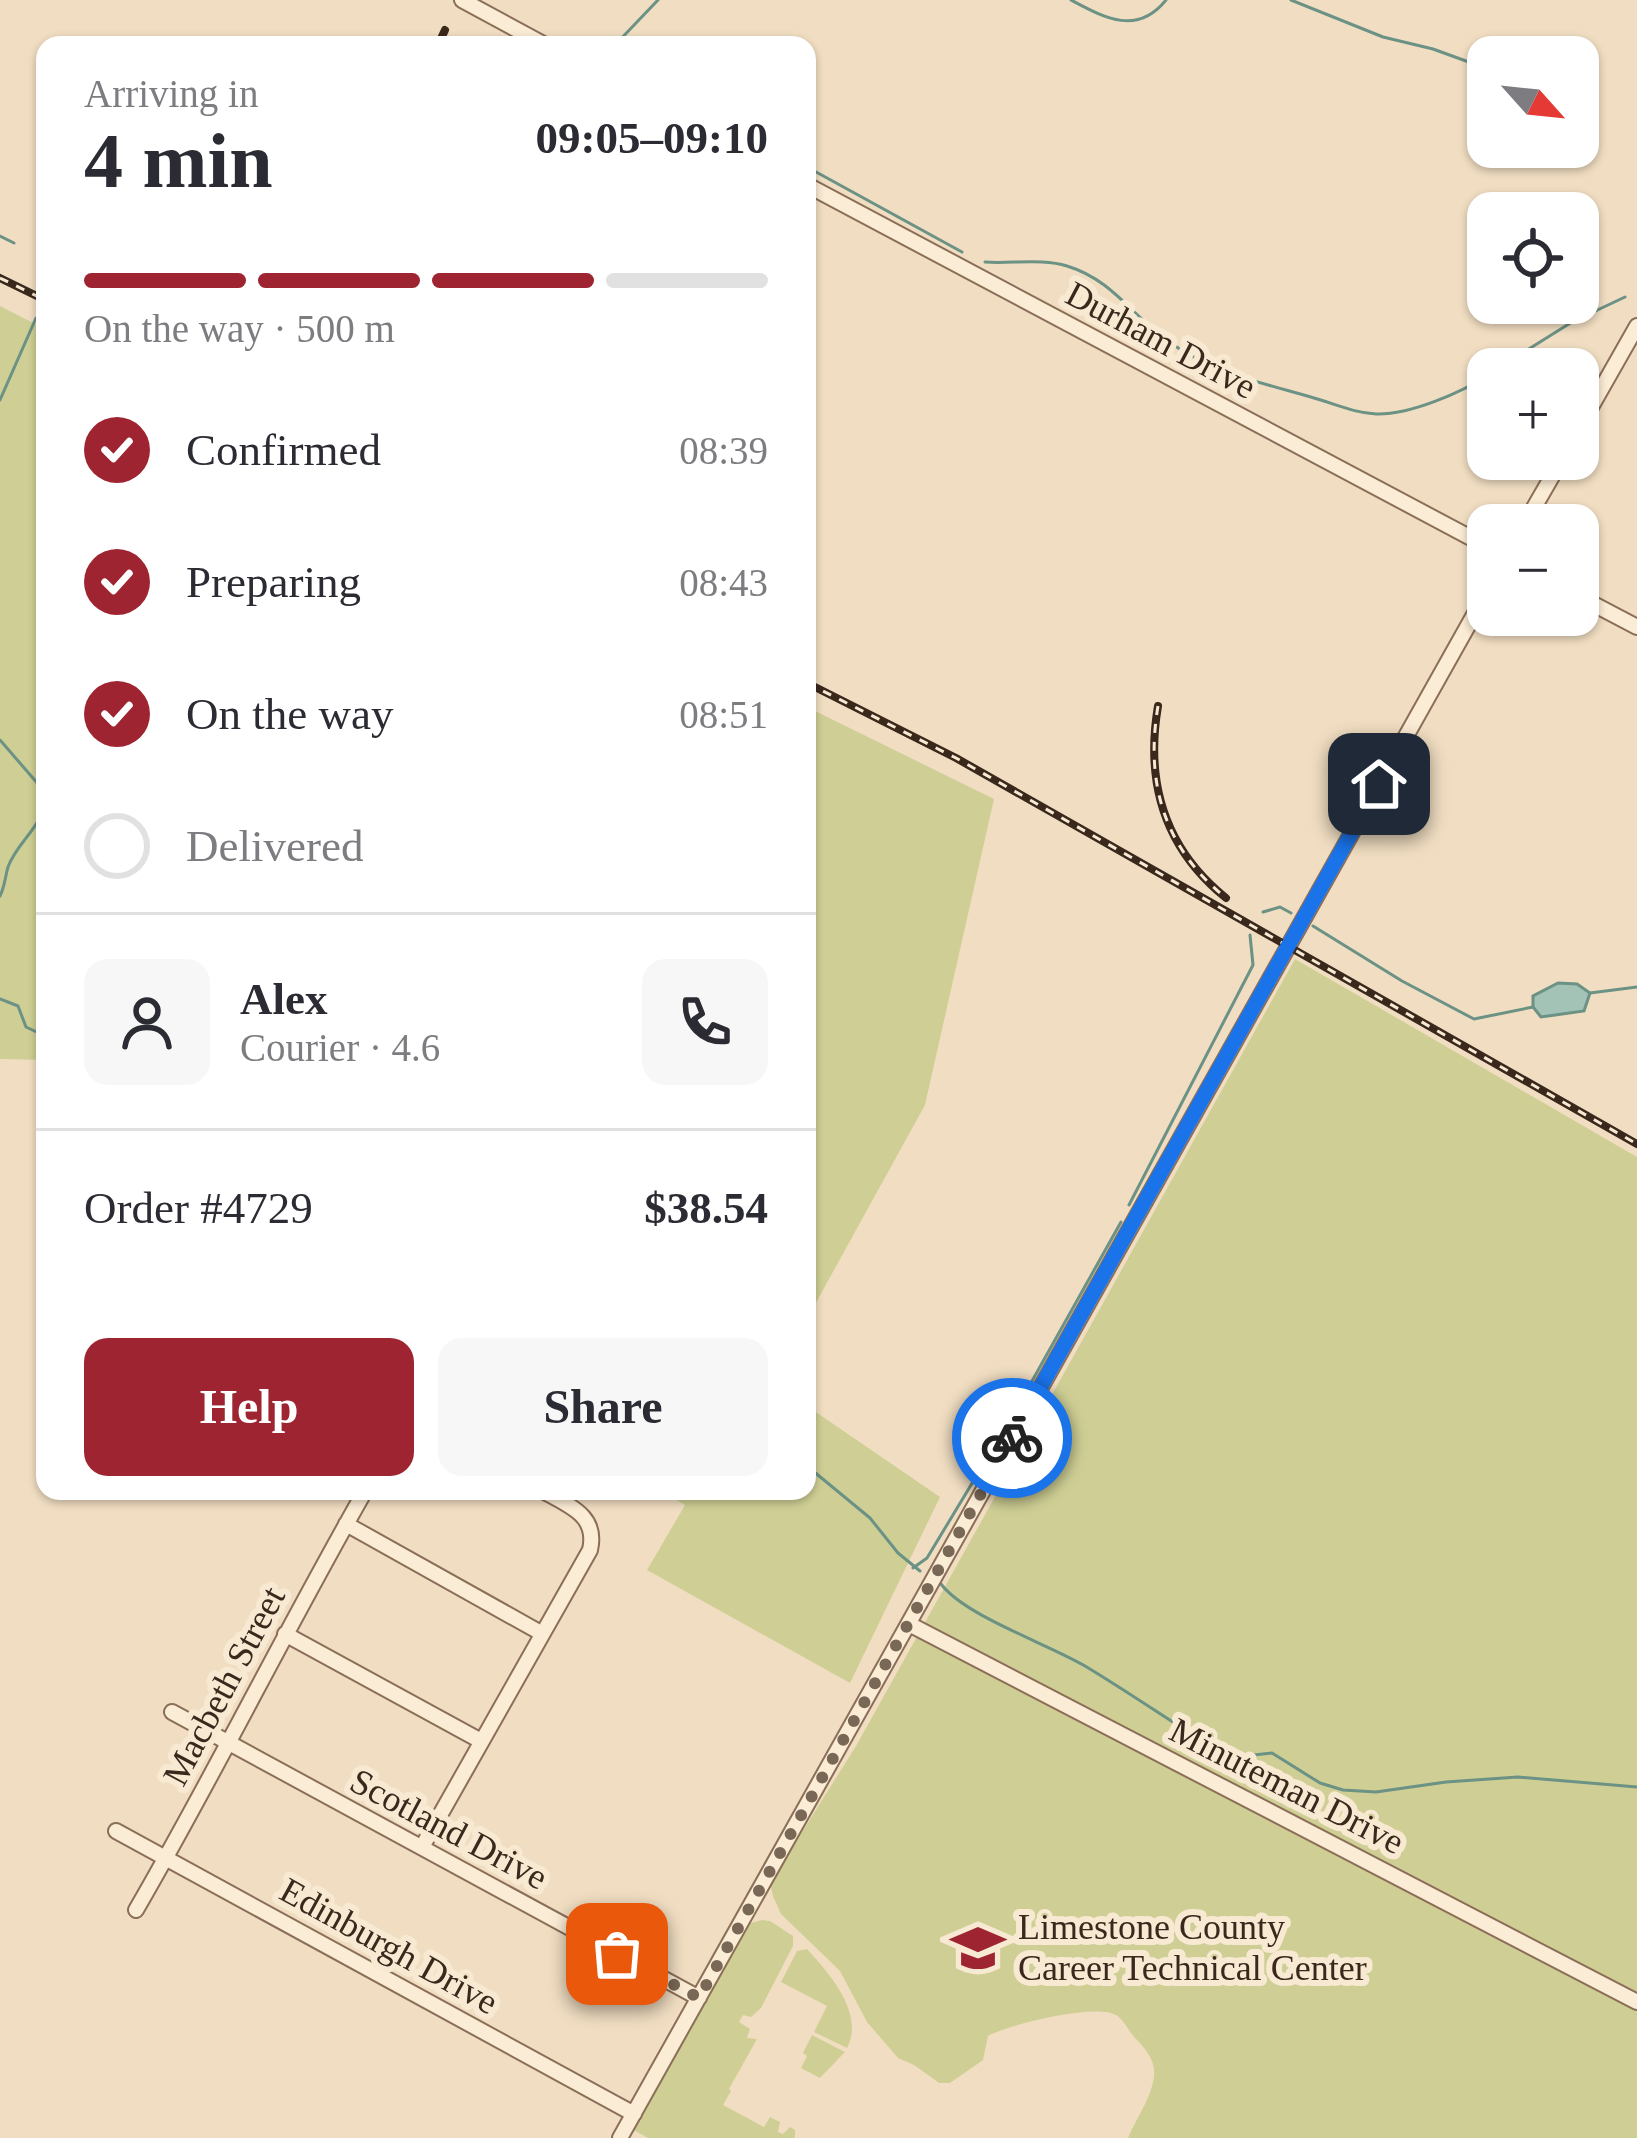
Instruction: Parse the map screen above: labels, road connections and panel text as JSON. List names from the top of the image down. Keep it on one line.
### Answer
{"streets":{"street":["Durham Drive","Macbeth Street","Minuteman Drive","Scotland Drive","Edinburgh Drive"]},"crossings":[["Macbeth Street","Scotland Drive"],["Macbeth Street","Edinburgh Drive"]],"places":{"school or university":["Limestone County Career Technical Center"]},"north":"bottom right","page":{"map_buttons":["+","−"],"heading":["4 min","Arriving in","09:05–09:10"],"panel":["Alex","Courier · 4.6","Order #4729","$38.54"],"bar":"On the way · 500 m","list":[["Confirmed","08:39"],["Preparing","08:43"],["On the way","08:51"],"Delivered"],"buttons":["Help","Share"]}}
